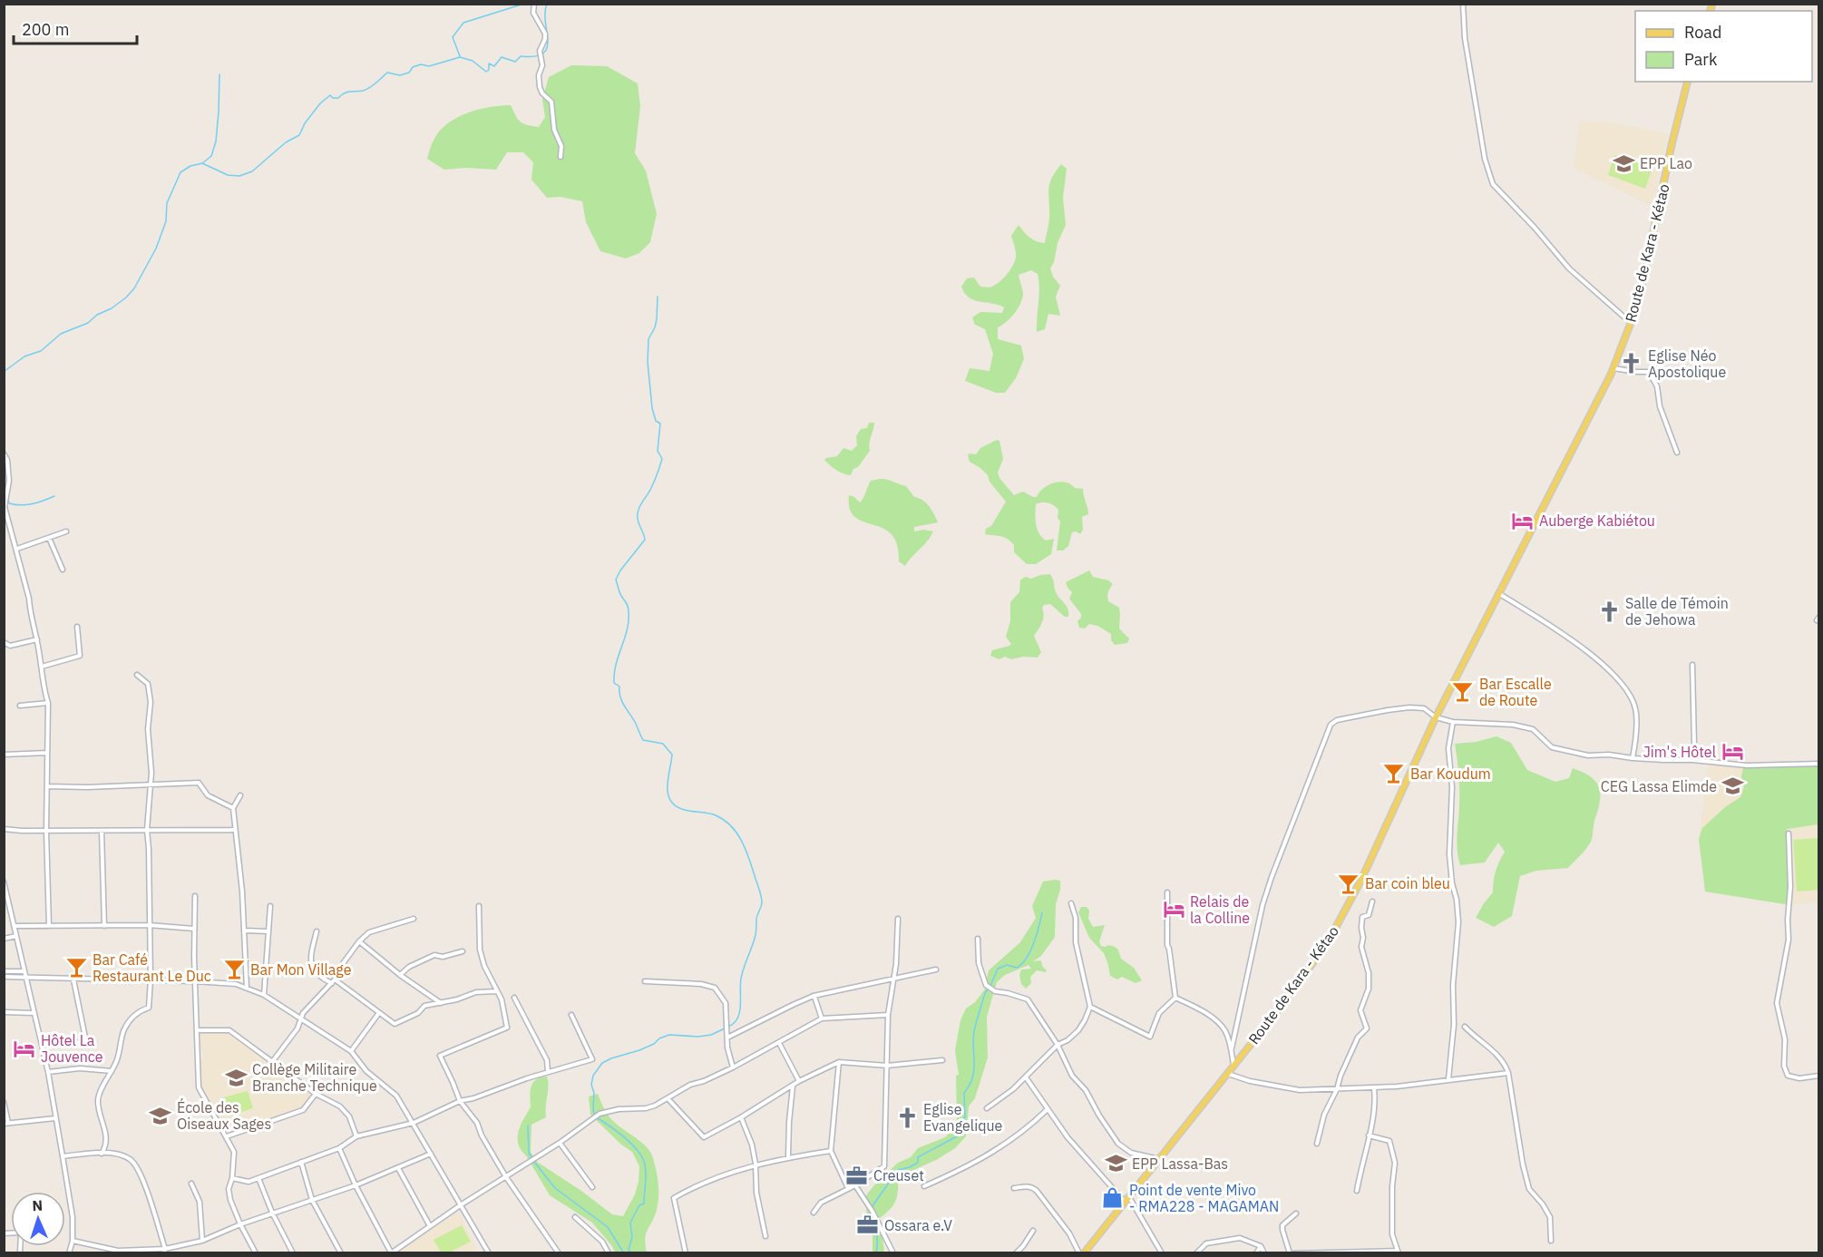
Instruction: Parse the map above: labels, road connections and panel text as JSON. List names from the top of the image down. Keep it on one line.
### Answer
{"streets":{"main road":["Route de Kara - Kétao"]},"places":{"school or university":["EPP Lao","CEG Lassa Elimde","Collège Militaire Branche Technique","École des Oiseaux Sages","EPP Lassa-Bas"],"church":["Eglise Néo Apostolique","Salle de Témoin de Jehowa","Eglise Evangelique"],"hotel":["Auberge Kabiétou","Jim's Hôtel","Relais de la Colline","Hôtel La Jouvence"],"bar":["Bar Escalle de Route","Bar Koudum","Bar coin bleu","Bar Café Restaurant Le Duc","Bar Mon Village"],"office":["Creuset","Ossara e.V"],"shop":["Point de vente Mivo - RMA228 - MAGAMAN"]},"legend":["Road","Park"],"scale_bar":"200 m","north":"top"}
